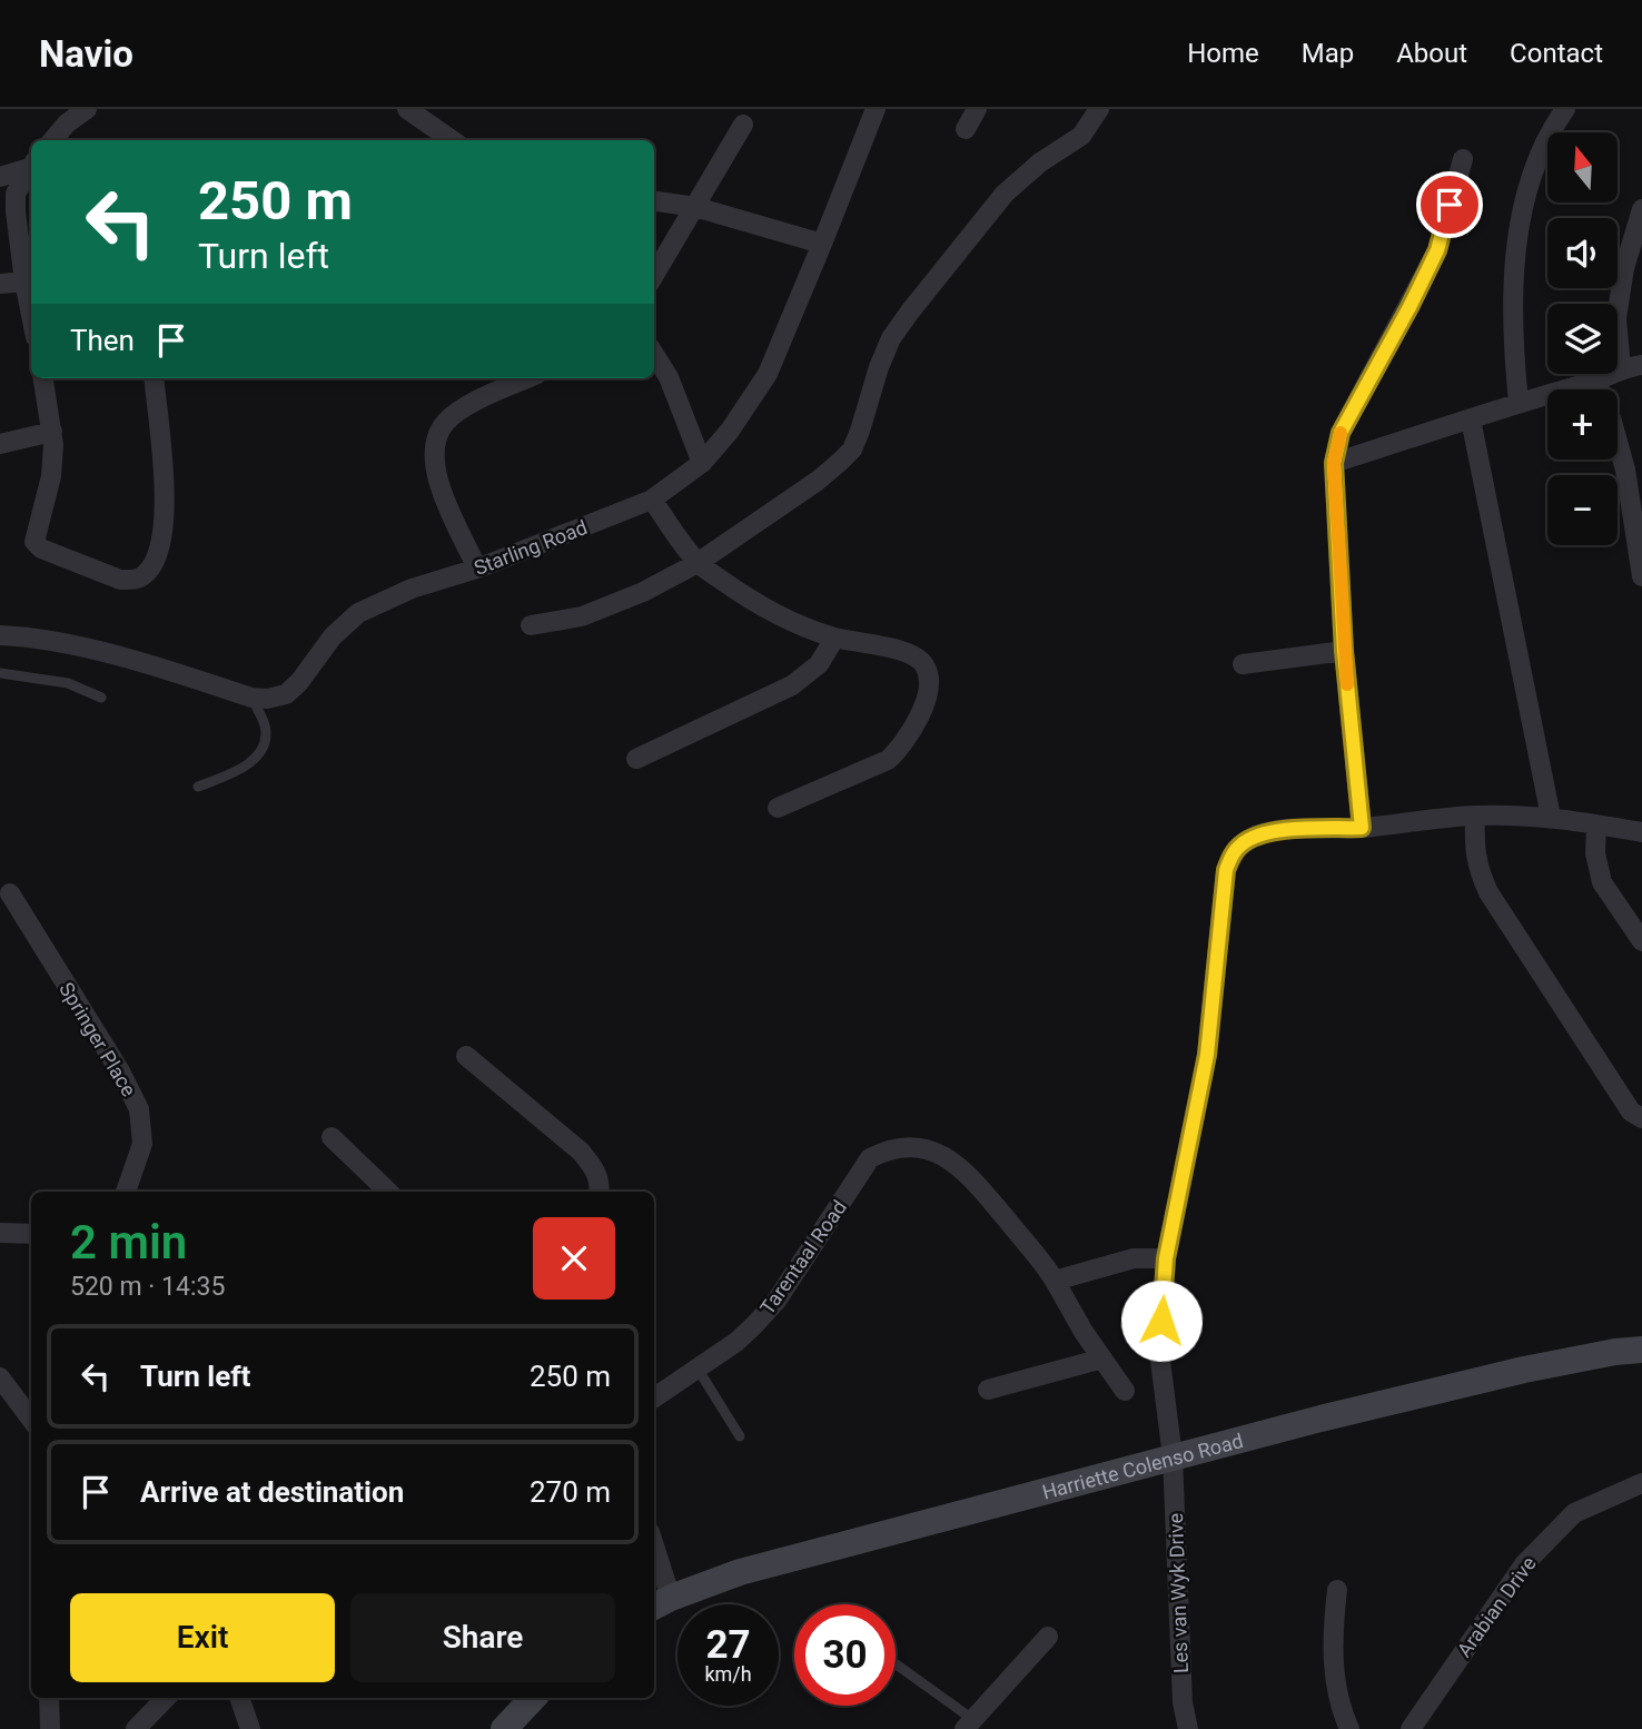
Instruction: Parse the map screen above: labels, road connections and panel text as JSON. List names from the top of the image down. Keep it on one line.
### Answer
{"streets":{"street":["Starling Road","Springer Place","Tarentaal Road","Harriette Colenso Road","Les van Wyk Drive","Arabian Drive"]},"crossings":[["Harriette Colenso Road","Les van Wyk Drive"]],"north":"top","page":{"header":"Navio","nav":["Home","Map","About","Contact"],"map_buttons":["+","−"],"turn":["250 m","Turn left"],"then":"Then","heading":["2 min","520 m · 14:35"],"list":[{"name":"Turn left","value":"250 m"},{"name":"Arrive at destination","value":"270 m"}],"buttons":["Exit","Share"],"speed":"27 km/h","limit":"30"}}
